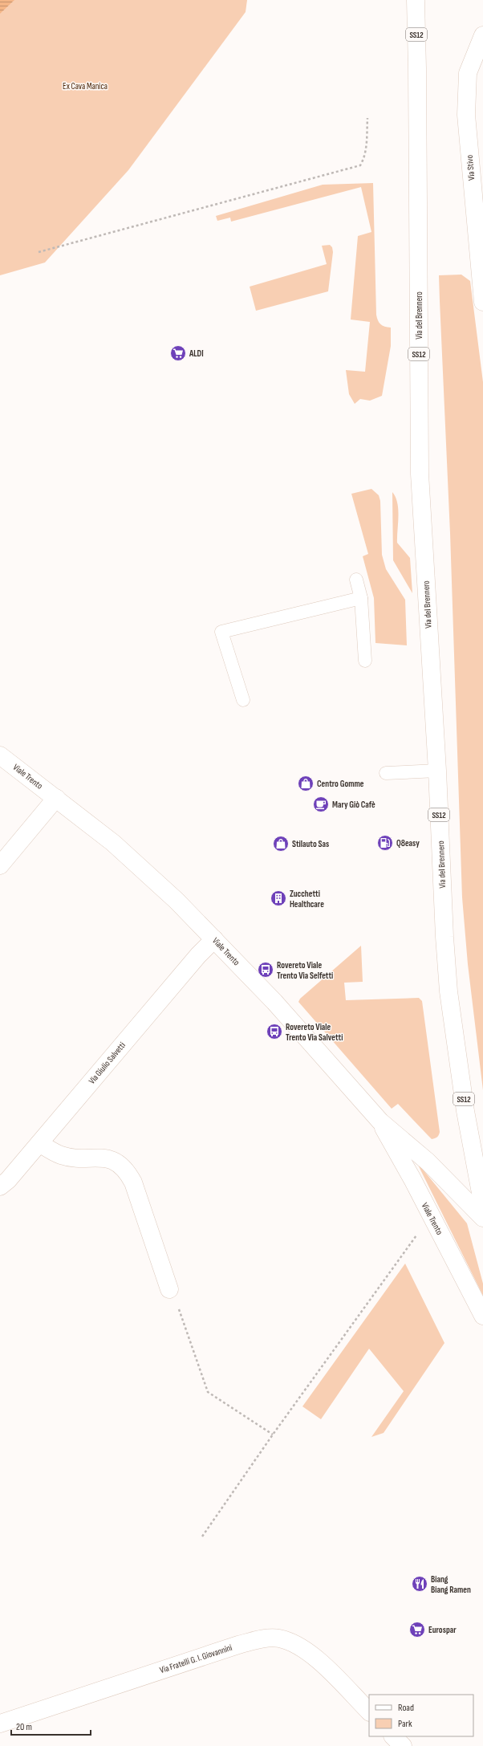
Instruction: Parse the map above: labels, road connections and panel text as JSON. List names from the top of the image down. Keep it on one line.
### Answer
{"streets":{"street":["SS12","Via Stivo","Via del Brennero","Viale Trento","Via Giulio Salvetti","Via Fratelli G. I. Giovannini"]},"crossings":[["Viale Trento","Via Giulio Salvetti"]],"parks":["Ex Cava Manica"],"places":{"supermarket":["ALDI","Eurospar"],"shop":["Centro Gomme","Stilauto Sas"],"cafe":["Mary Giò Cafè"],"fuel station":["Q8easy"],"building":["Zucchetti Healthcare"],"bus stop":["Rovereto Viale Trento Via Selfetti","Rovereto Viale Trento Via Salvetti"],"restaurant":["Biang Biang Ramen"]},"legend":["Road","Park"],"scale_bar":"20 m"}
